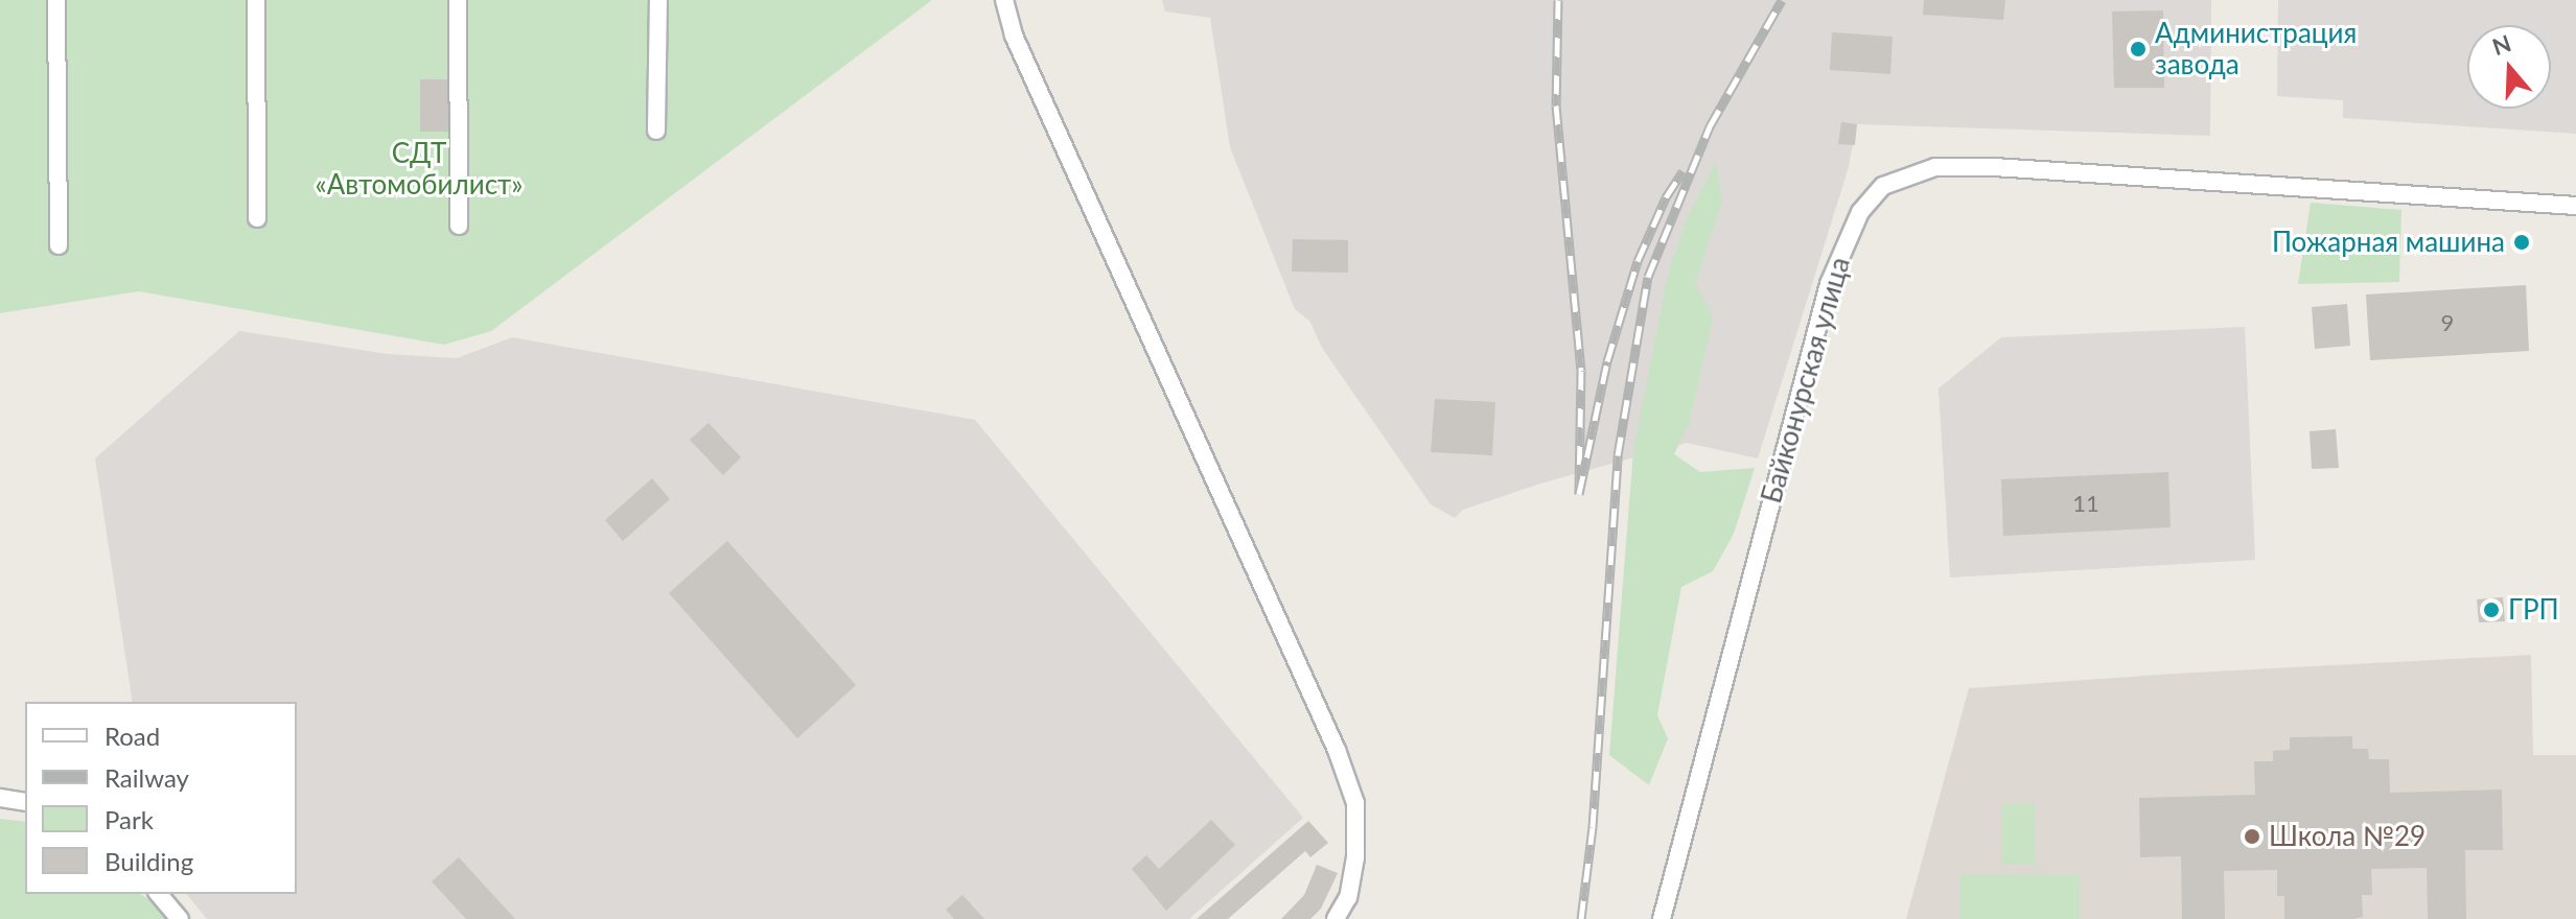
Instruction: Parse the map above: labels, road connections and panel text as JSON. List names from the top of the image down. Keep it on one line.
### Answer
{"streets":{"street":["Байконурская улица"]},"parks":["СДТ «Автомобилист»"],"places":["Администрация завода","Пожарная машина","ГРП","Школа №29"],"house_numbers":["9","11"],"legend":["Road","Railway","Park","Building"],"north":"top"}
